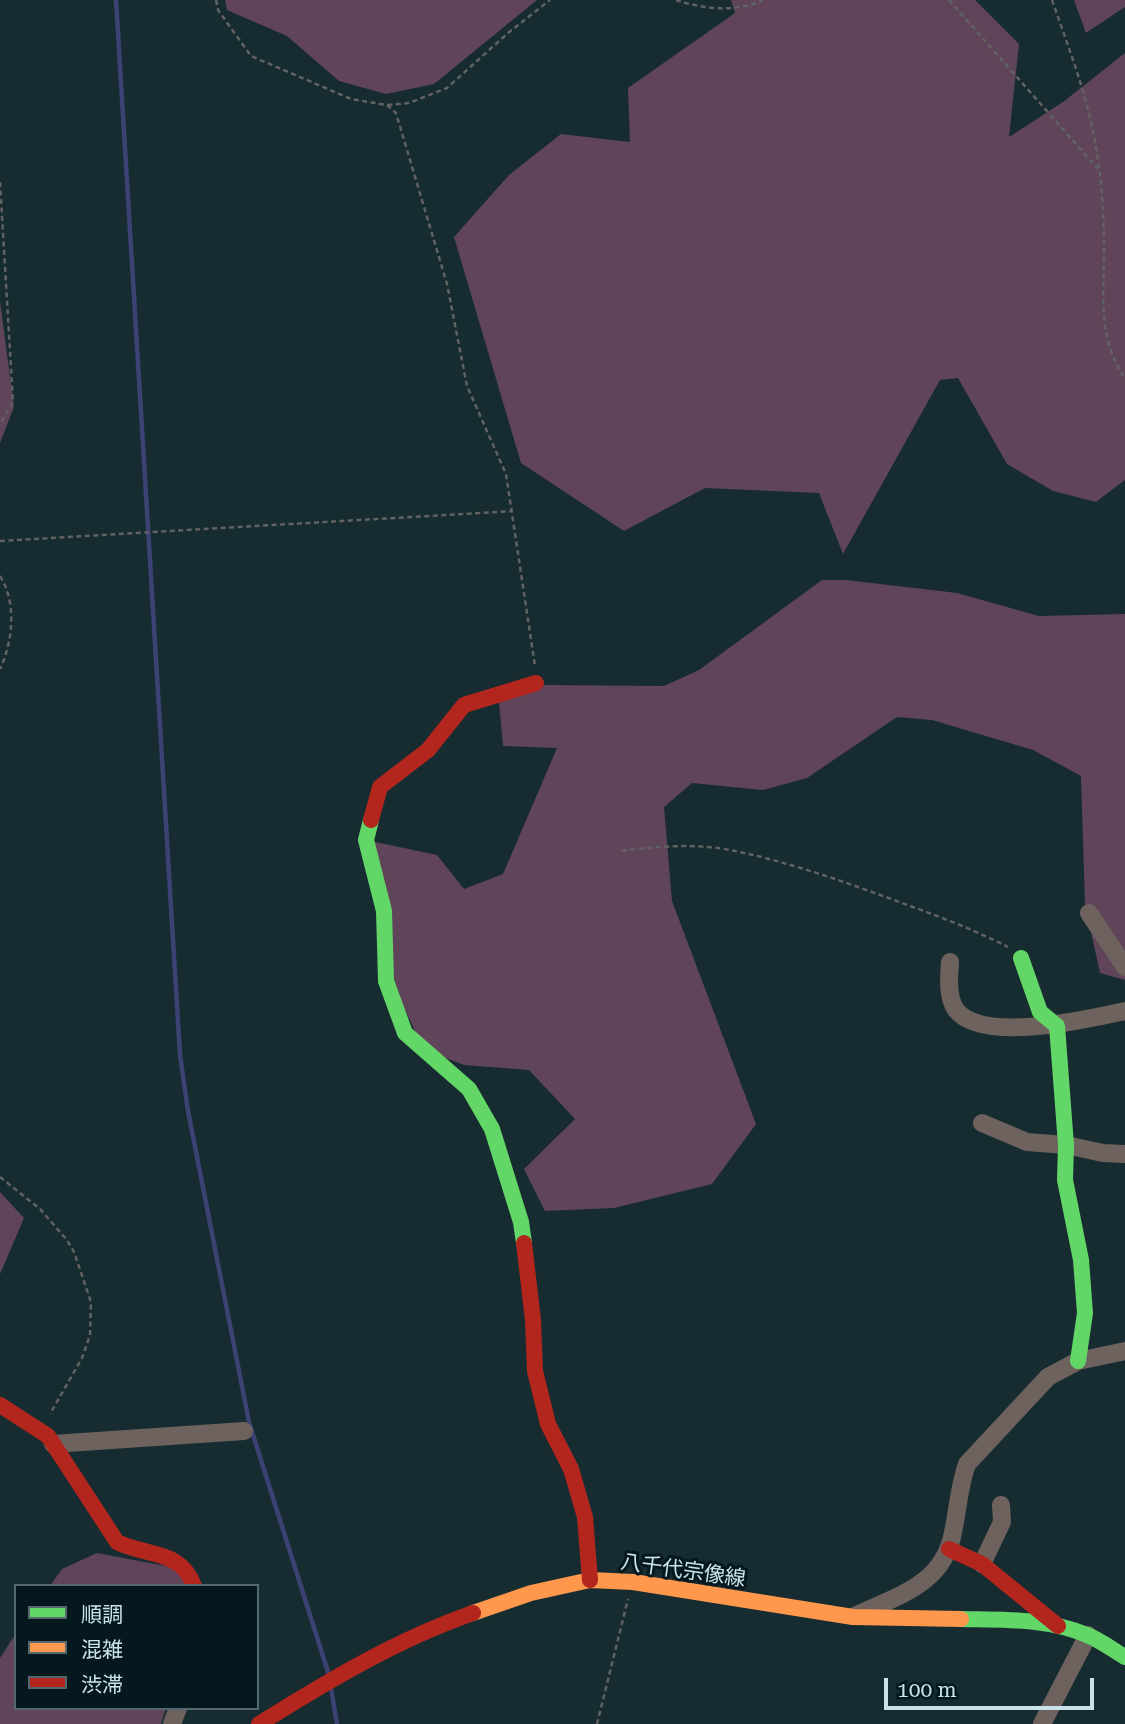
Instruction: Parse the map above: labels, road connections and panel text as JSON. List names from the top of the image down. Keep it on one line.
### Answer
{"streets":{"street":["八千代宗像線"]},"legend":["順調","混雑","渋滞"],"scale_bar":"100 m"}
